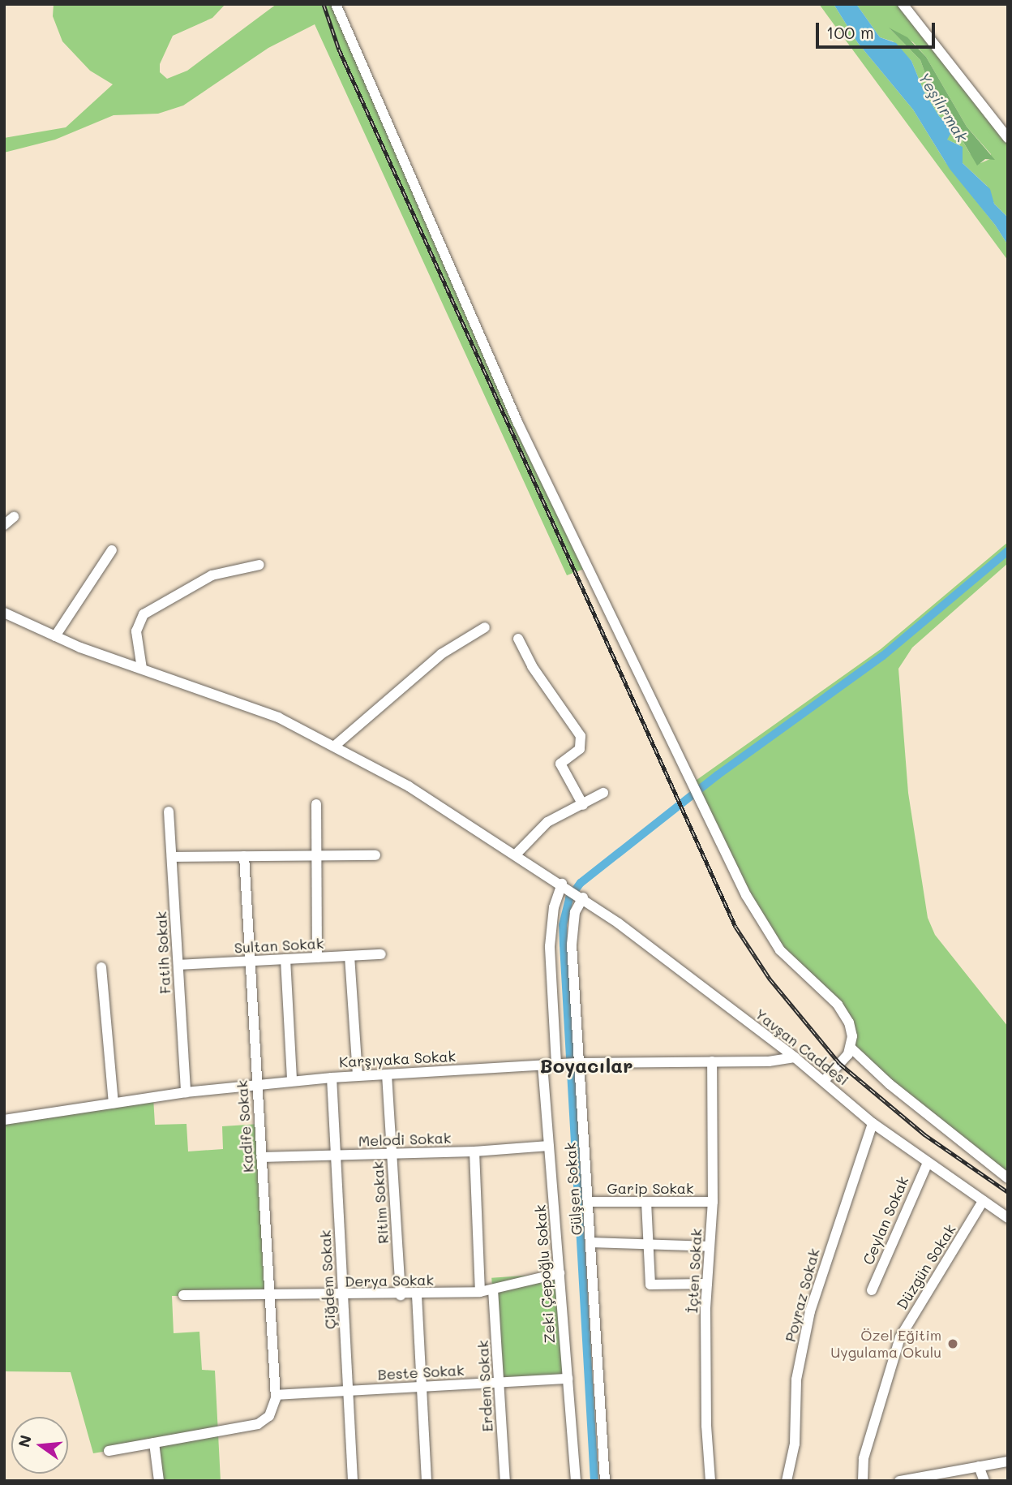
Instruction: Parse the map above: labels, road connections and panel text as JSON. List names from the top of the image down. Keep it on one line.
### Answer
{"streets":{"street":["Sultan Sokak","Fatih Sokak","Yavşan Caddesi","Karşıyaka Sokak","Kadife Sokak","Melodi Sokak","Garip Sokak","Gülşen Sokak","Ritim Sokak","Ceylan Sokak","Düzgün Sokak","İçten Sokak","Zeki Çepoğlu Sokak","Çiğdem Sokak","Derya Sokak","Poyraz Sokak","Beste Sokak","Erdem Sokak"]},"crossings":[["Sultan Sokak","Fatih Sokak"],["Sultan Sokak","Kadife Sokak"],["Fatih Sokak","Karşıyaka Sokak"],["Yavşan Caddesi","Karşıyaka Sokak"],["Yavşan Caddesi","Gülşen Sokak"],["Yavşan Caddesi","Ceylan Sokak"],["Yavşan Caddesi","Düzgün Sokak"],["Yavşan Caddesi","Poyraz Sokak"],["Karşıyaka Sokak","Kadife Sokak"],["Karşıyaka Sokak","Gülşen Sokak"],["Karşıyaka Sokak","Ritim Sokak"],["Karşıyaka Sokak","İçten Sokak"],["Karşıyaka Sokak","Zeki Çepoğlu Sokak"],["Karşıyaka Sokak","Çiğdem Sokak"],["Kadife Sokak","Melodi Sokak"],["Kadife Sokak","Derya Sokak"],["Kadife Sokak","Beste Sokak"],["Melodi Sokak","Ritim Sokak"],["Melodi Sokak","Zeki Çepoğlu Sokak"],["Melodi Sokak","Çiğdem Sokak"],["Garip Sokak","Gülşen Sokak"],["Garip Sokak","İçten Sokak"],["Ritim Sokak","Derya Sokak"],["Zeki Çepoğlu Sokak","Derya Sokak"],["Zeki Çepoğlu Sokak","Beste Sokak"],["Çiğdem Sokak","Derya Sokak"],["Çiğdem Sokak","Beste Sokak"],["Derya Sokak","Erdem Sokak"],["Beste Sokak","Erdem Sokak"]],"districts":["Boyacılar"],"water":["Yeşilırmak"],"places":["Özel Eğitim Uygulama Okulu"],"scale_bar":"100 m","north":"left"}
